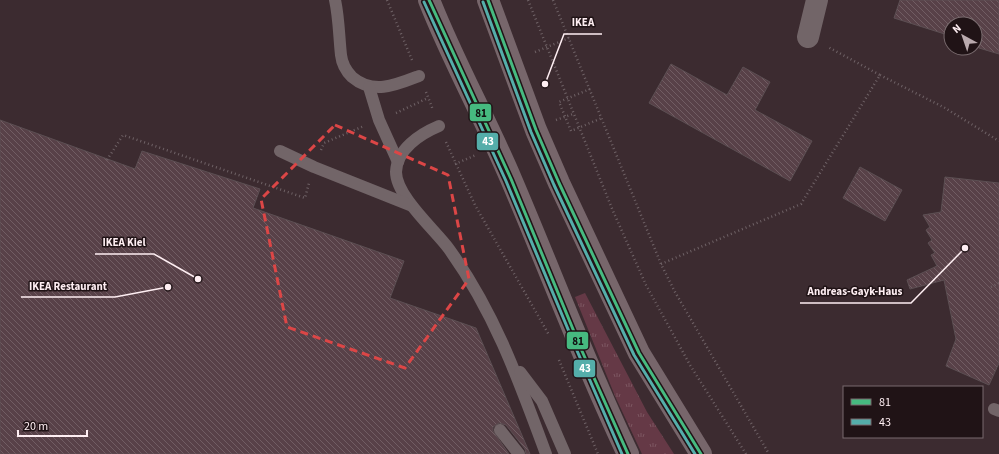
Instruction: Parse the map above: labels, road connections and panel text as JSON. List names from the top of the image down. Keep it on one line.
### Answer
{"places":["IKEA","Andreas-Gayk-Haus","IKEA Kiel","IKEA Restaurant"],"lines":["transit line 81","transit line 43"],"legend":["81","43"],"scale_bar":"20 m","north":"top left"}
